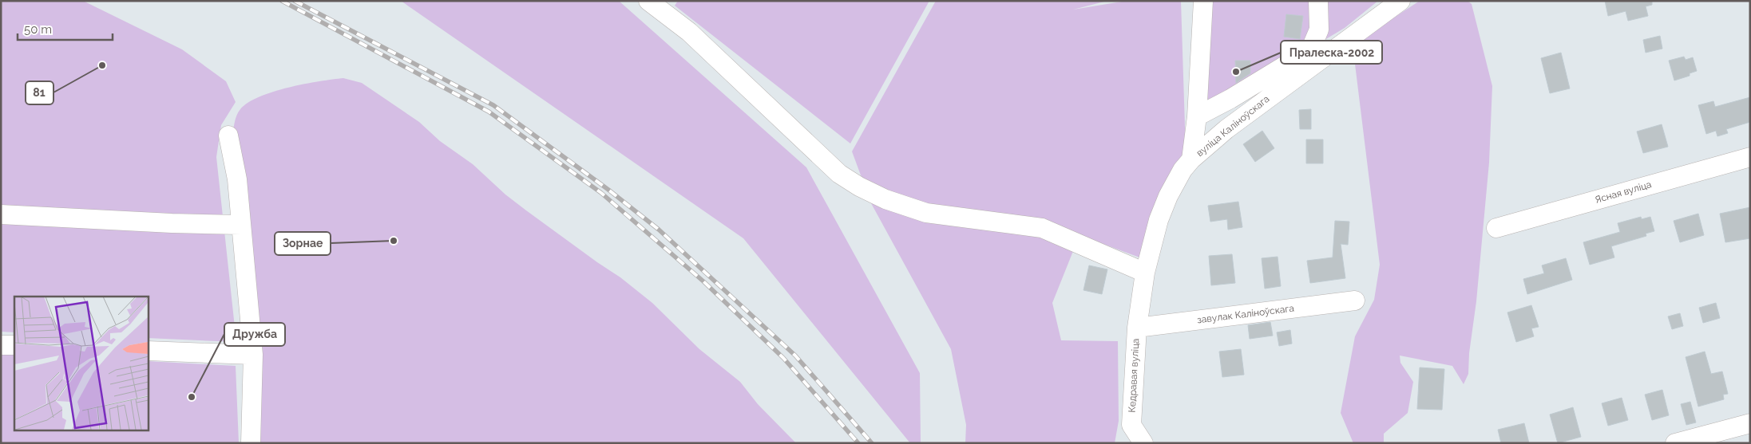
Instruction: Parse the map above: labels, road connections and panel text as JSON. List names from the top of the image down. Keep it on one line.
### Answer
{"streets":{"street":["вуліца Каліноўскага","Ясная вуліца","завулак Каліноўскага","Кедравая вуліца"]},"crossings":[["вуліца Каліноўскага","завулак Каліноўскага"],["вуліца Каліноўскага","Кедравая вуліца"],["завулак Каліноўскага","Кедравая вуліца"]],"places":["81","Пралеска-2002","Зорнае","Дружба"],"scale_bar":"50 m"}
